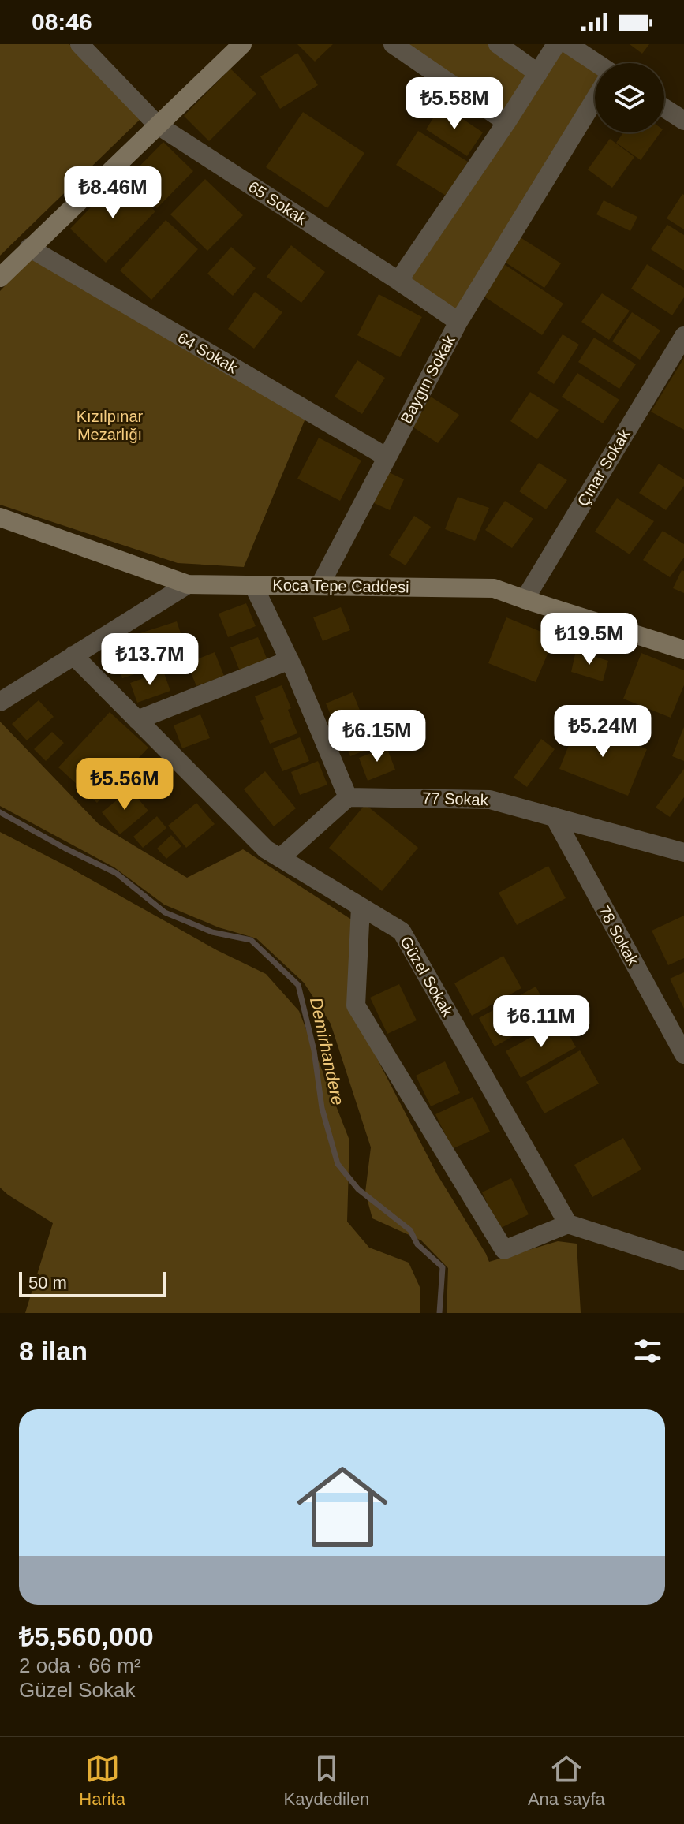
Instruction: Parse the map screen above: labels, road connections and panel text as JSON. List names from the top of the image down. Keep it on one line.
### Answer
{"streets":{"main road":["Koca Tepe Caddesi"],"street":["65 Sokak","64 Sokak","Baygın Sokak","Çınar Sokak","77 Sokak","78 Sokak","Güzel Sokak"]},"crossings":[["65 Sokak","Baygın Sokak"],["64 Sokak","Baygın Sokak"],["Baygın Sokak","Koca Tepe Caddesi"],["Çınar Sokak","Koca Tepe Caddesi"],["77 Sokak","78 Sokak"]],"water":["Demirhandere"],"parks":["Kızılpınar Mezarlığı"],"scale_bar":"50 m","page":{"status":"08:46","price":["₺5.58M","₺8.46M","₺19.5M","₺13.7M","₺5.24M","₺6.15M","₺5.56M","₺6.11M"],"scale":"50 m","heading":"8 ilan","list":[{"name":"₺5,560,000","note":"2 oda · 66 m² · Güzel Sokak"}],"tabs":["Harita","Kaydedilen","Ana sayfa"]}}
